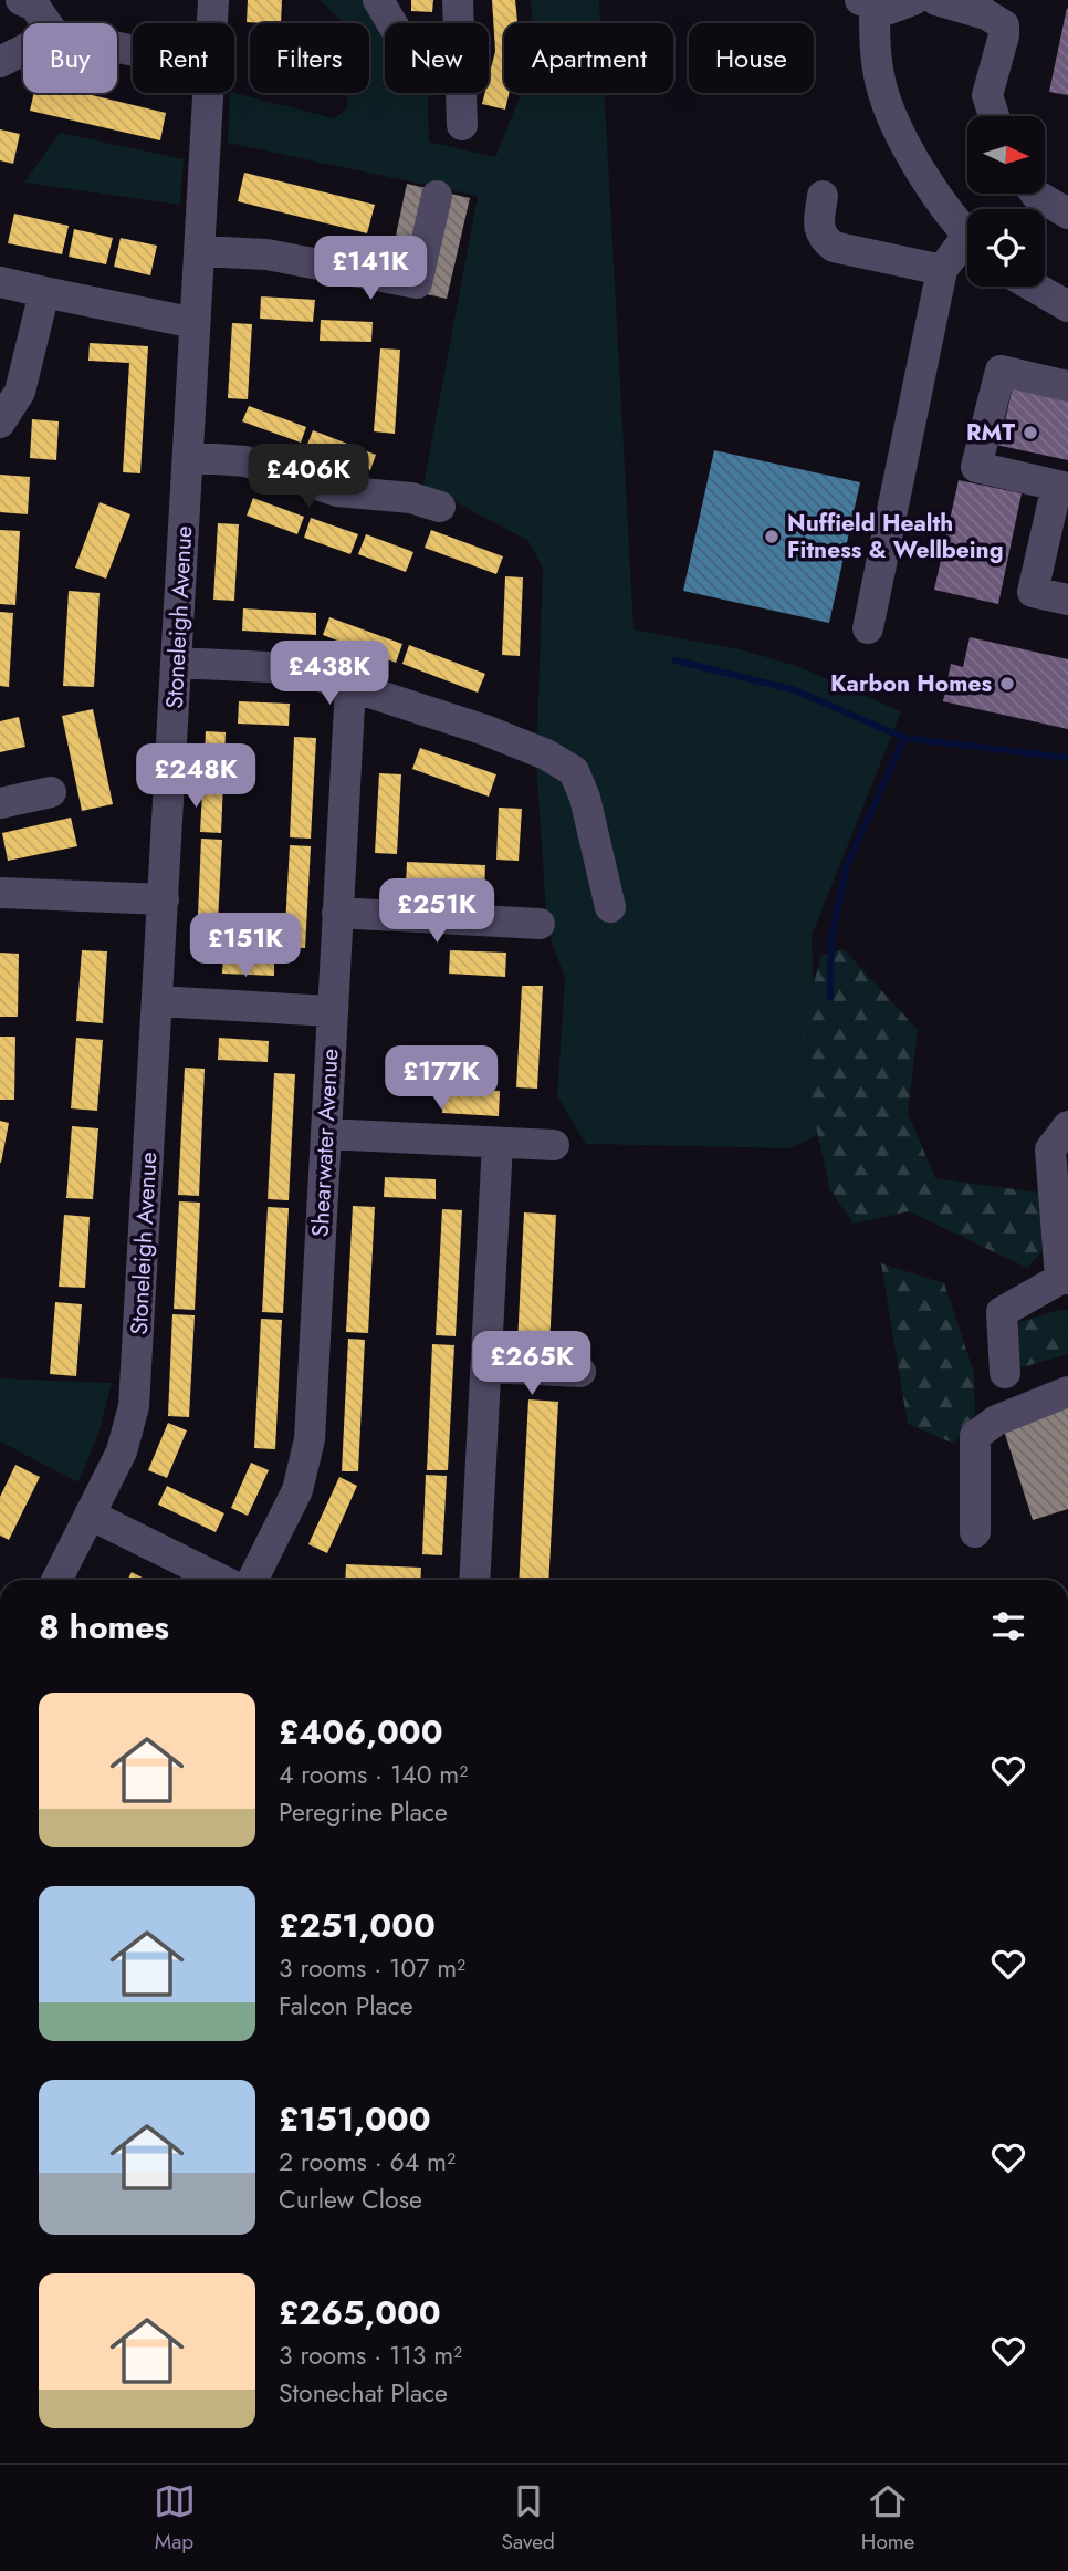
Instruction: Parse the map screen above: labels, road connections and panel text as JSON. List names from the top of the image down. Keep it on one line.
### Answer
{"streets":{"street":["Stoneleigh Avenue","Shearwater Avenue"]},"places":["RMT","Nuffield Health Fitness & Wellbeing","Karbon Homes"],"north":"right","page":{"chip":["Buy","Rent","Filters","New","Apartment","House"],"price":["£141K","£406K","£438K","£248K","£251K","£151K","£177K","£265K"],"heading":"8 homes","list":[{"name":"£406,000","note":"4 rooms · 140 m² · Peregrine Place"},{"name":"£251,000","note":"3 rooms · 107 m² · Falcon Place"},{"name":"£151,000","note":"2 rooms · 64 m² · Curlew Close"},{"name":"£265,000","note":"3 rooms · 113 m² · Stonechat Place"}],"tabs":["Map","Saved","Home"]}}
